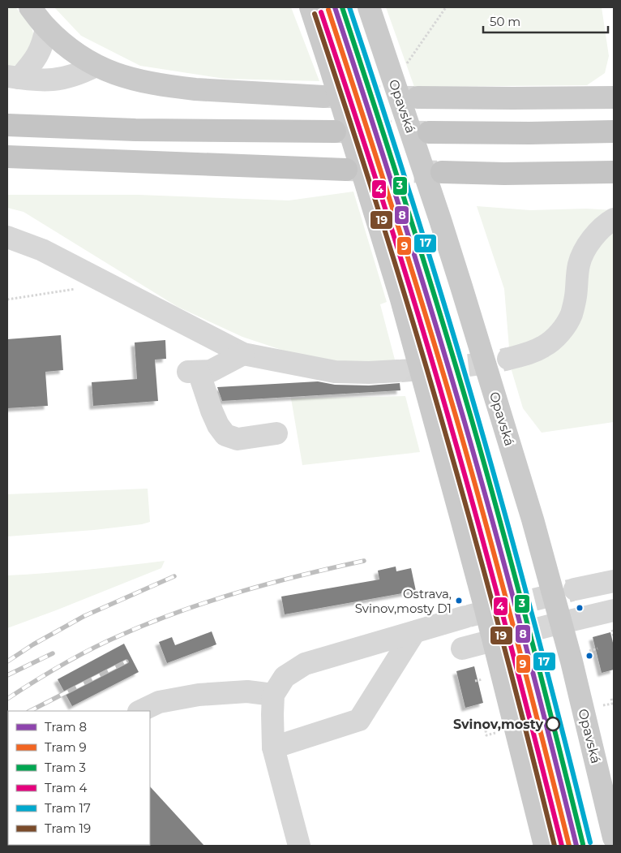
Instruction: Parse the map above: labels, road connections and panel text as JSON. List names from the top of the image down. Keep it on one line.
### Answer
{"streets":{"main road":["Opavská"]},"places":["Ostrava, Svinov,mosty D1","Svinov,mosty"],"lines":["tram line 8","tram line 3","tram line 17","tram line 9","tram line 4","tram line 19"],"legend":["Tram 8","Tram 9","Tram 3","Tram 4","Tram 17","Tram 19"],"scale_bar":"50 m"}
